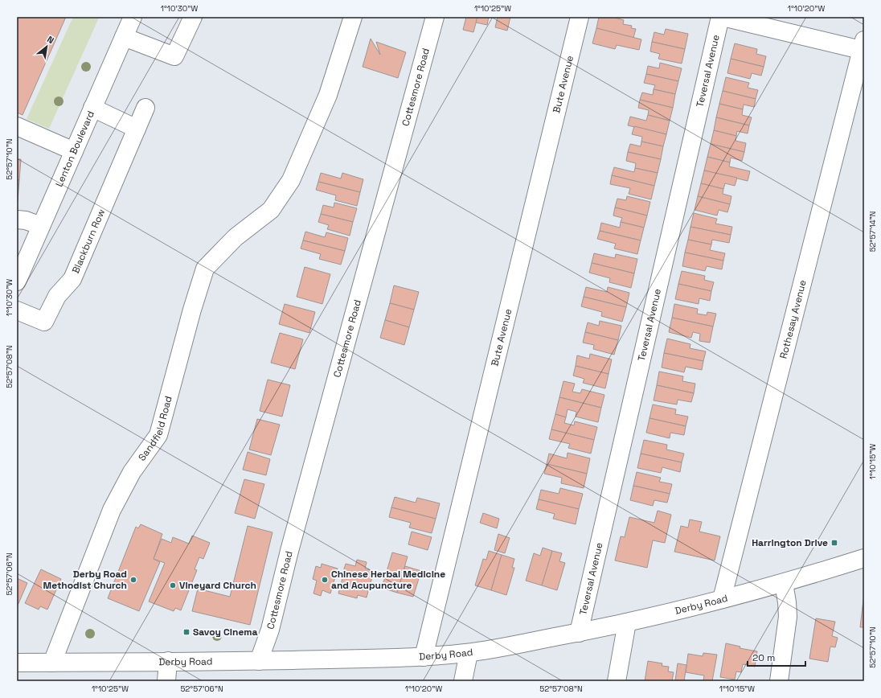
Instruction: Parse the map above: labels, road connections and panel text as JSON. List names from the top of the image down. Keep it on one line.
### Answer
{"streets":{"street":["Teversal Avenue","Bute Avenue","Cottesmore Road","Lenton Boulevard","Blackburn Row","Rothesay Avenue","Sandfield Road","Derby Road"]},"crossings":[["Teversal Avenue","Derby Road"],["Bute Avenue","Derby Road"],["Cottesmore Road","Derby Road"],["Rothesay Avenue","Derby Road"],["Sandfield Road","Derby Road"]],"places":{"transit":["Harrington Drive","Savoy Cinema"],"other":["Derby Road Methodist Church","Chinese Herbal Medicine and Acupuncture","Vineyard Church"]},"scale_bar":"20 m","north":"top right","coordinates":["1°10'30\"W","1°10'25\"W","1°10'20\"W","52°57'10\"N","52°57'14\"N","52°57'08\"N","1°10'15\"W","52°57'06\"N"]}
